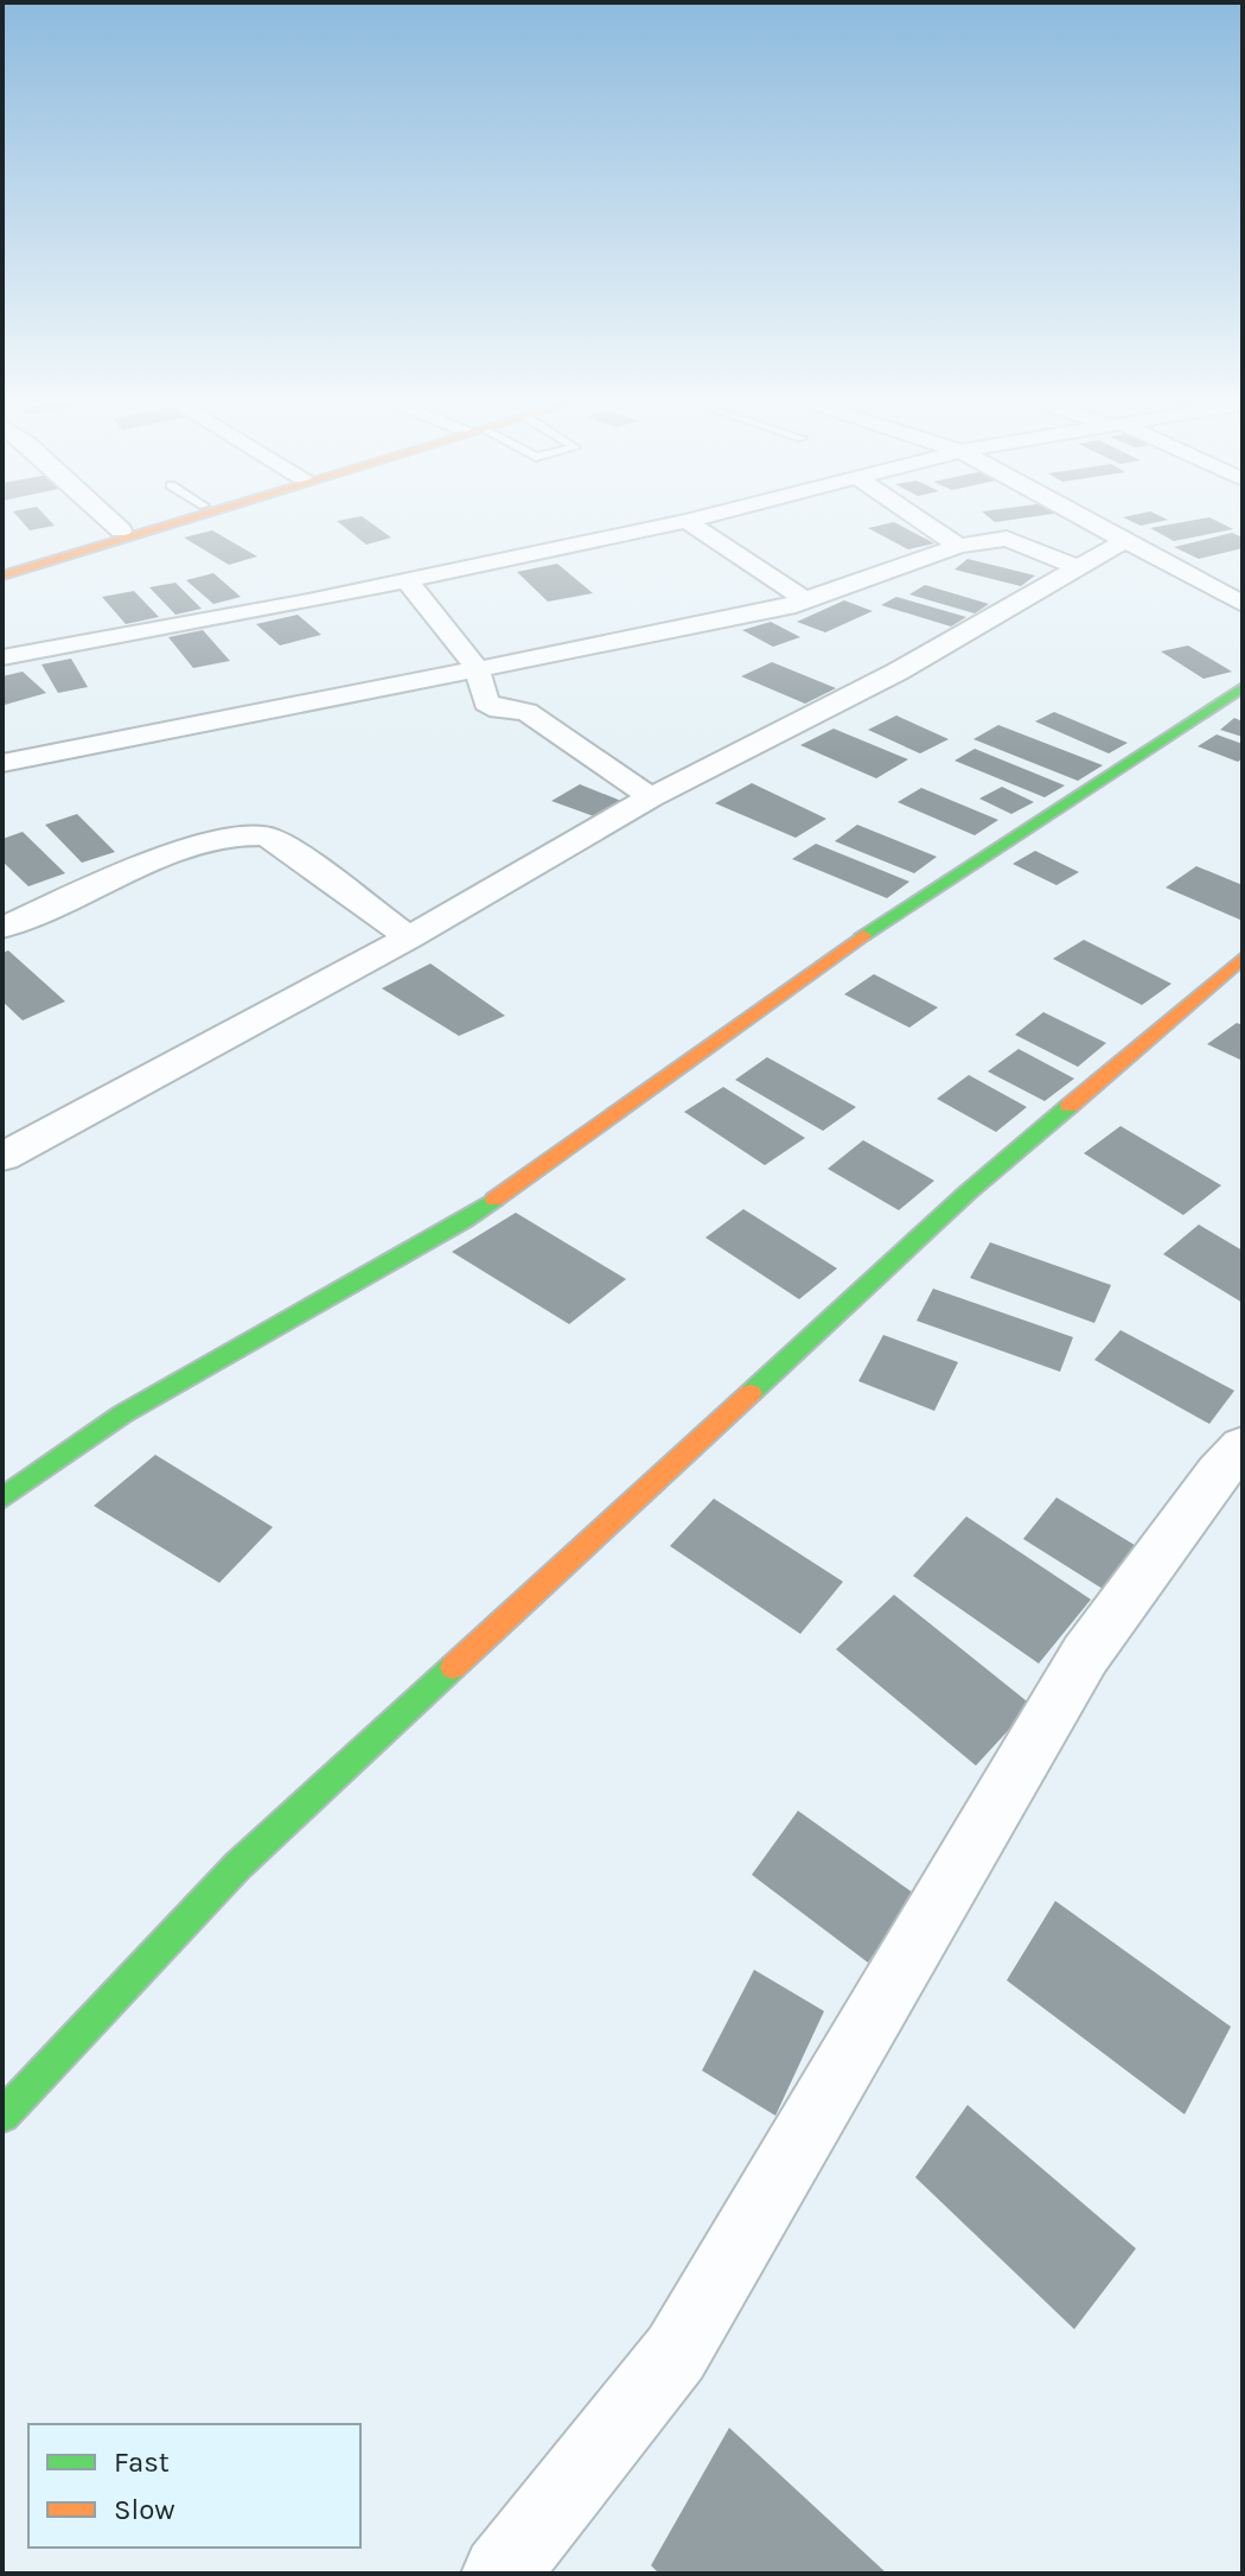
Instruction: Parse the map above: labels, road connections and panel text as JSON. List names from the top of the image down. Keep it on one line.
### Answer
{"legend":["Fast","Slow"]}
